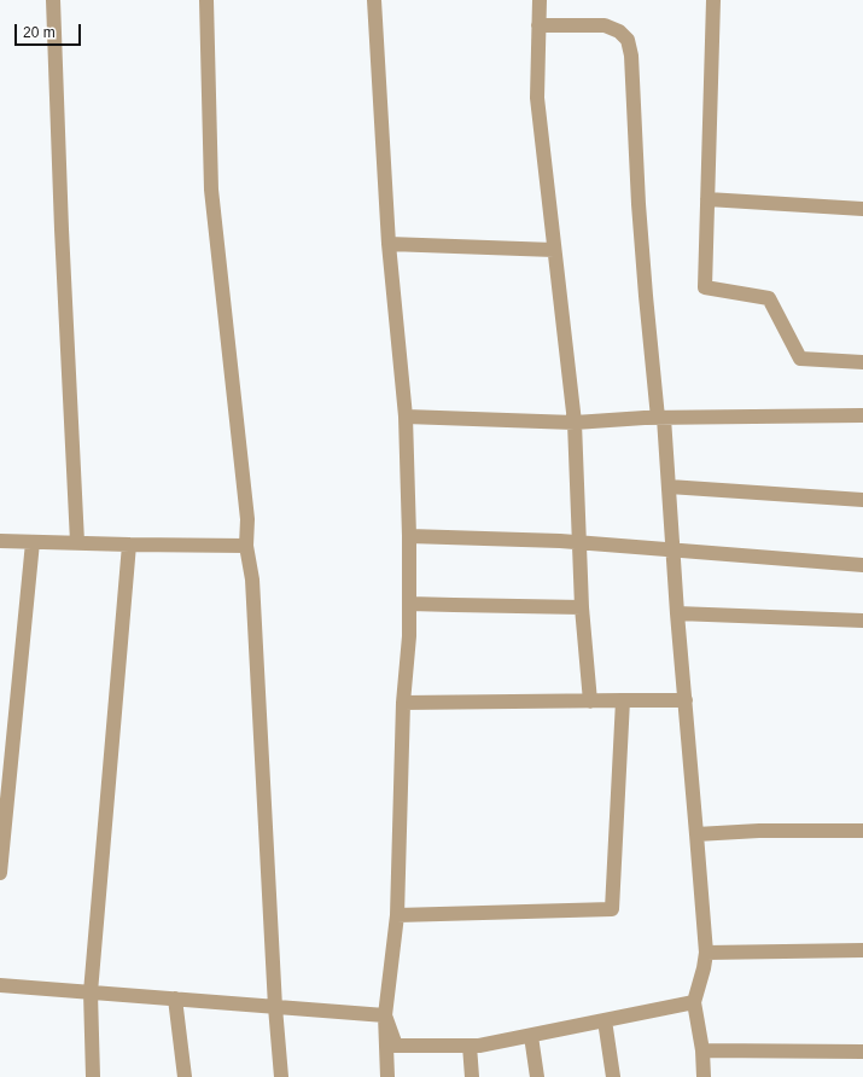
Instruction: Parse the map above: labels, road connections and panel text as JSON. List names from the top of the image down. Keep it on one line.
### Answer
{"scale_bar":"20 m"}
